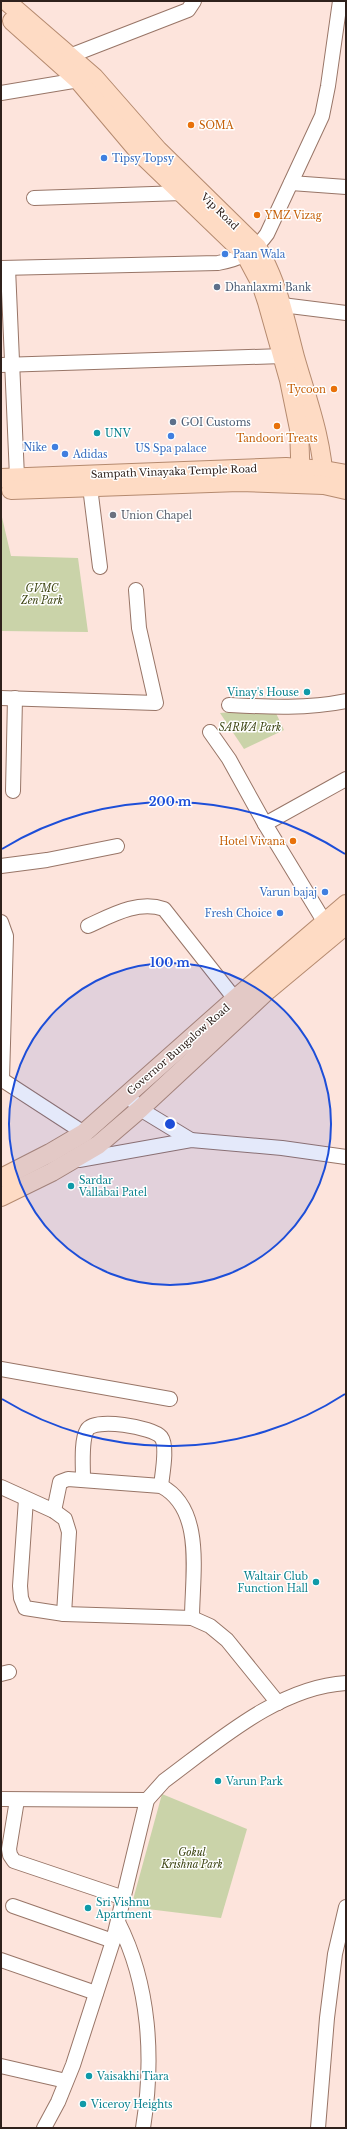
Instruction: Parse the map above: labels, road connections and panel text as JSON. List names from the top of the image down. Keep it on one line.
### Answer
{"streets":{"main road":["Vip Road","Sampath Vinayaka Temple Road","Governor Bungalow Road"]},"crossings":[["Vip Road","Sampath Vinayaka Temple Road"]],"parks":["GVMC Zen Park","SARWA Park","Gokul Krishna Park"],"places":["SOMA","Tipsy Topsy","YMZ Vizag","Paan Wala","Dhanlaxmi Bank","Tycoon","GOI Customs","Tandoori Treats","UNV","US Spa palace","Nike","Adidas","Union Chapel","Vinay's House","Hotel Vivana","Varun bajaj","Fresh Choice","Sardar Vallabai Patel","Waltair Club Function Hall","Varun Park","Sri Vishnu Apartment","Vaisakhi Tiara","Viceroy Heights"],"rings":["200 m","100 m"]}
